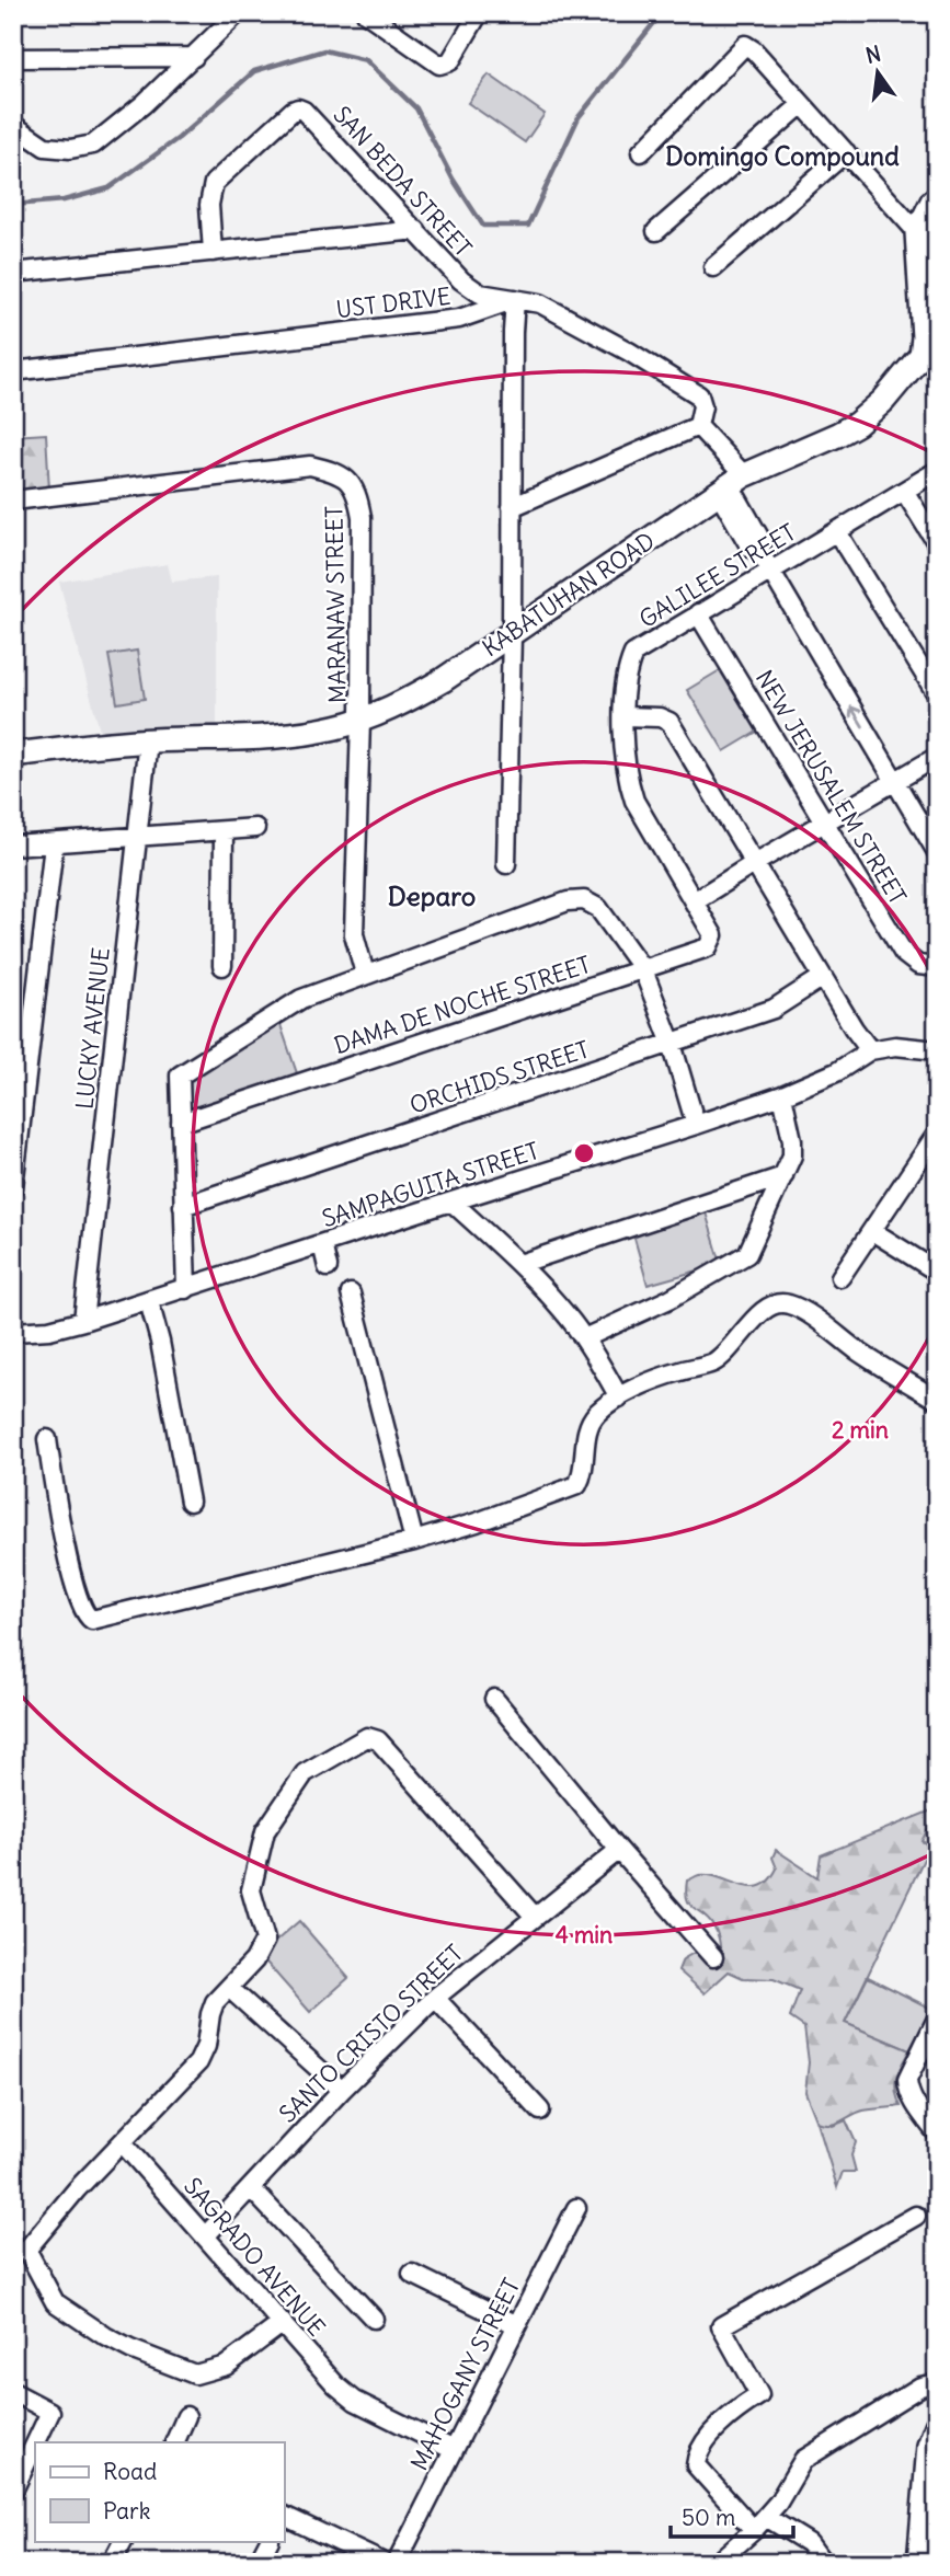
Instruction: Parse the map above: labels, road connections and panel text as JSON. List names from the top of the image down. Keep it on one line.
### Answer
{"streets":{"street":["SAN BEDA STREET","UST DRIVE","GALILEE STREET","KABATUHAN ROAD","MARANAW STREET","NEW JERUSALEM STREET","DAMA DE NOCHE STREET","LUCKY AVENUE","ORCHIDS STREET","SAMPAGUITA STREET","SANTO CRISTO STREET","SAGRADO AVENUE","MAHOGANY STREET"]},"crossings":[["SAN BEDA STREET","UST DRIVE"],["GALILEE STREET","NEW JERUSALEM STREET"],["GALILEE STREET","DAMA DE NOCHE STREET"],["KABATUHAN ROAD","MARANAW STREET"],["KABATUHAN ROAD","LUCKY AVENUE"],["LUCKY AVENUE","SAMPAGUITA STREET"],["SANTO CRISTO STREET","SAGRADO AVENUE"],["SAGRADO AVENUE","MAHOGANY STREET"]],"districts":["Domingo Compound","Deparo"],"legend":["Road","Park"],"scale_bar":"50 m","north":"top","rings":["2 min","4 min"]}
